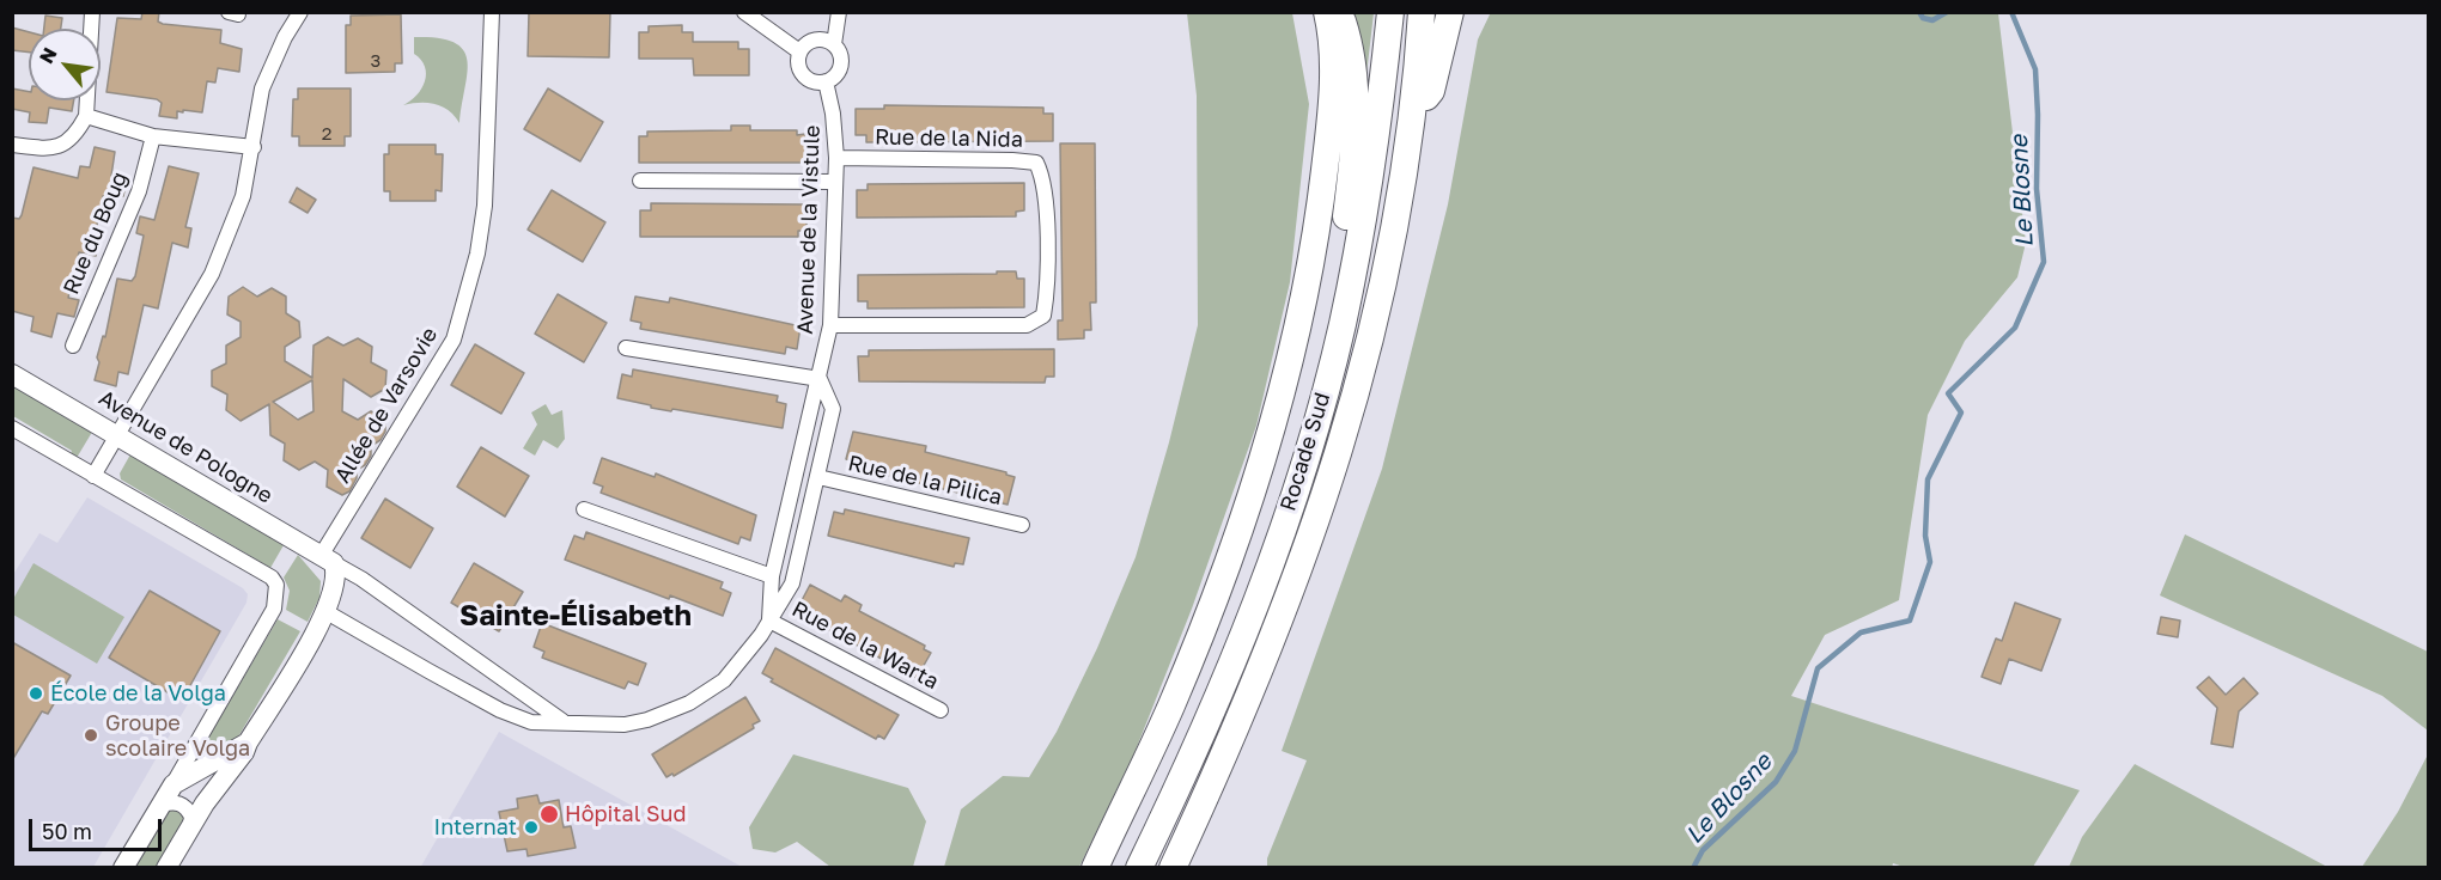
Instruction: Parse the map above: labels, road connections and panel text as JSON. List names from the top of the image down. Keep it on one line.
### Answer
{"streets":{"highway":["Rocade Sud"],"street":["Rue de la Nida","Avenue de la Vistule","Rue du Boug","Allée de Varsovie","Avenue de Pologne","Rue de la Pilica","Rue de la Warta"]},"crossings":[["Rue de la Nida","Avenue de la Vistule"],["Avenue de la Vistule","Rue de la Warta"],["Allée de Varsovie","Avenue de Pologne"]],"districts":["Sainte-Élisabeth"],"water":["Le Blosne"],"places":["École de la Volga","Groupe scolaire Volga","Hôpital Sud","Internat"],"house_numbers":["3","2"],"scale_bar":"50 m","north":"top left"}
